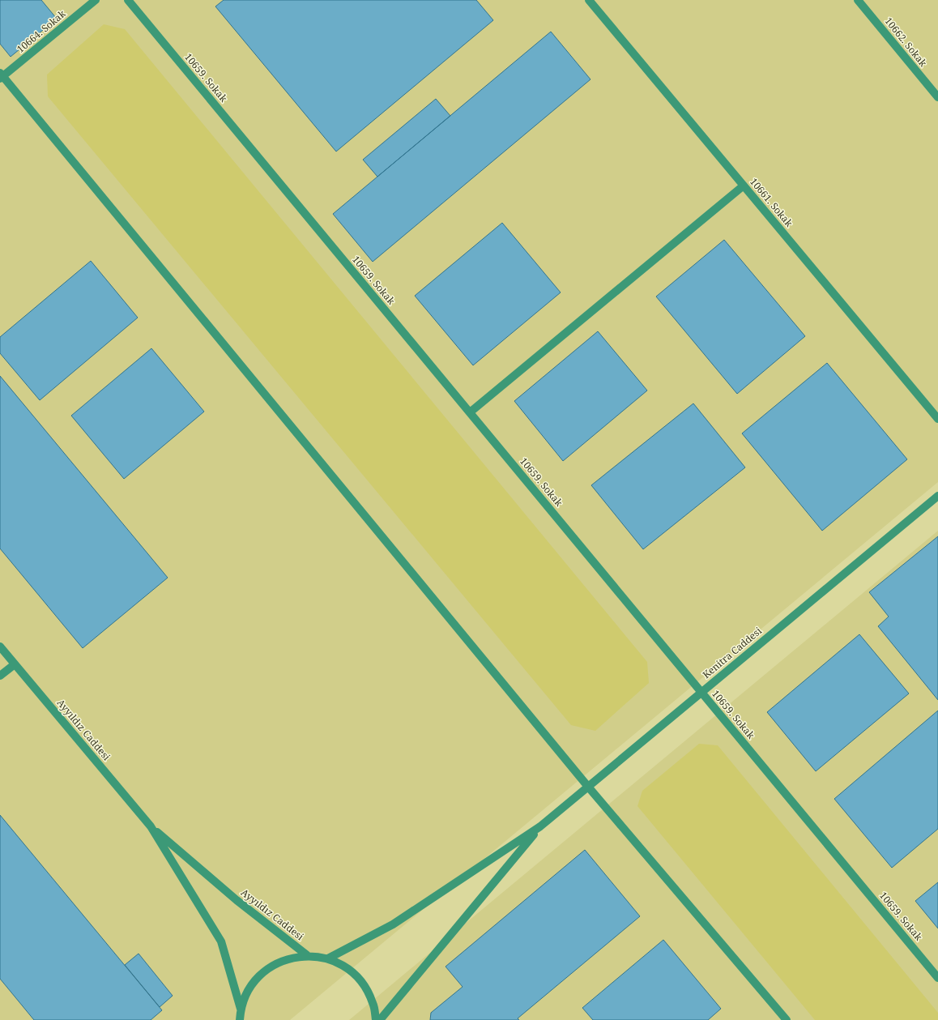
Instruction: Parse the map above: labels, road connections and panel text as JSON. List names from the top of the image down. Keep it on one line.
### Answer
{"streets":{"street":["10664. Sokak","10662. Sokak","10659. Sokak","10661. Sokak","Kenitra Caddesi","Ayyıldız Caddesi"]},"crossings":[["10659. Sokak","Kenitra Caddesi"]]}
